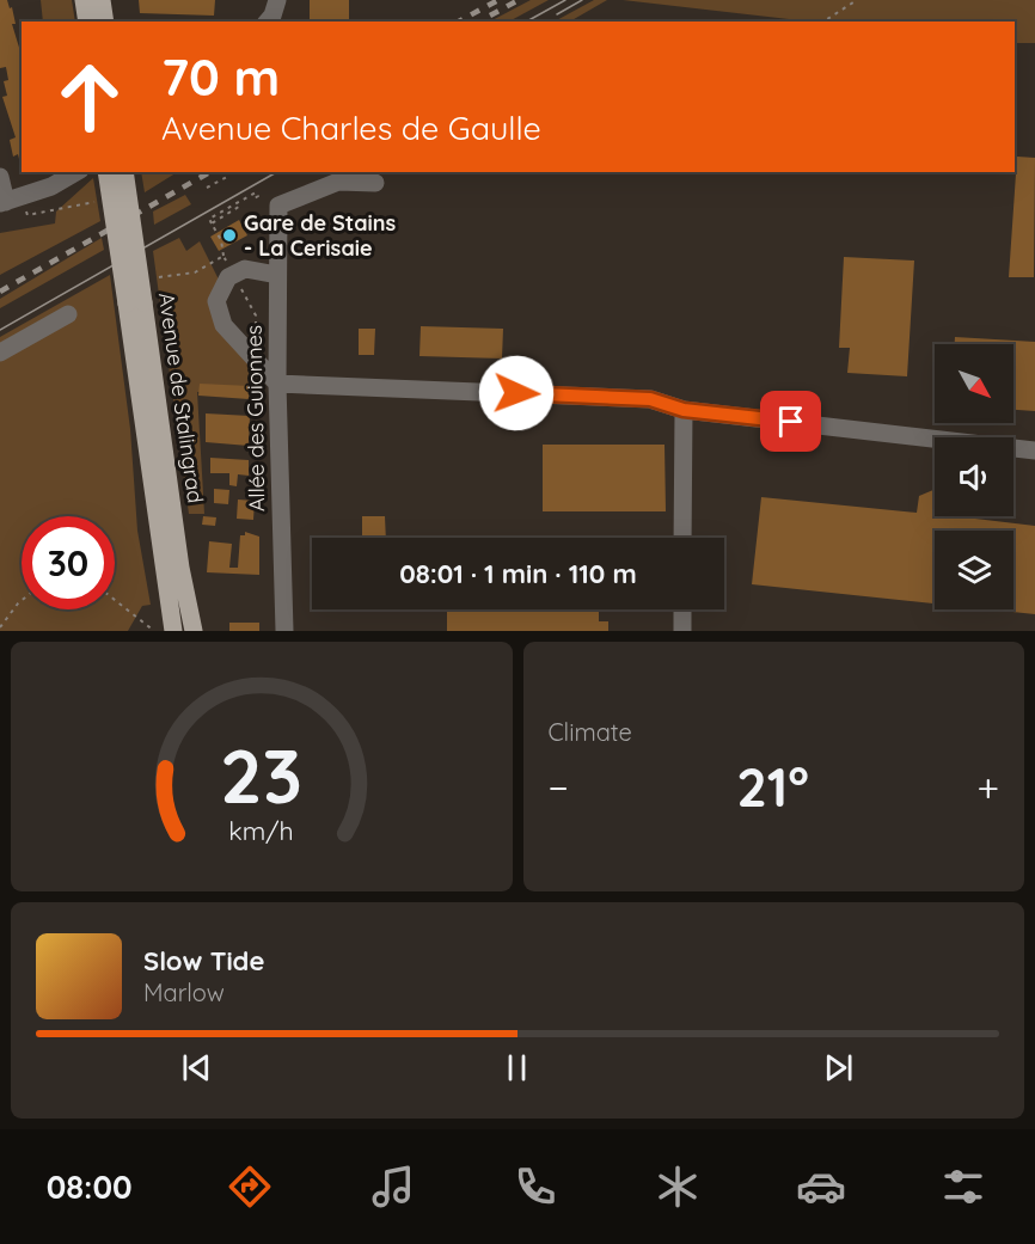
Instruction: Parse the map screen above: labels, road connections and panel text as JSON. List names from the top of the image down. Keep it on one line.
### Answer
{"streets":{"main road":["Avenue de Stalingrad"],"street":["Allée des Guionnes"]},"places":["Gare de Stains - La Cerisaie"],"north":"bottom right","page":{"turn":["70 m","Avenue Charles de Gaulle"],"limit":"30","trip":"08:01 · 1 min · 110 m","tile":"Climate","heat":["−","21°","+"],"song":["Slow Tide","Marlow"],"tabs":"08:00","gauge":["23","km/h"]}}
